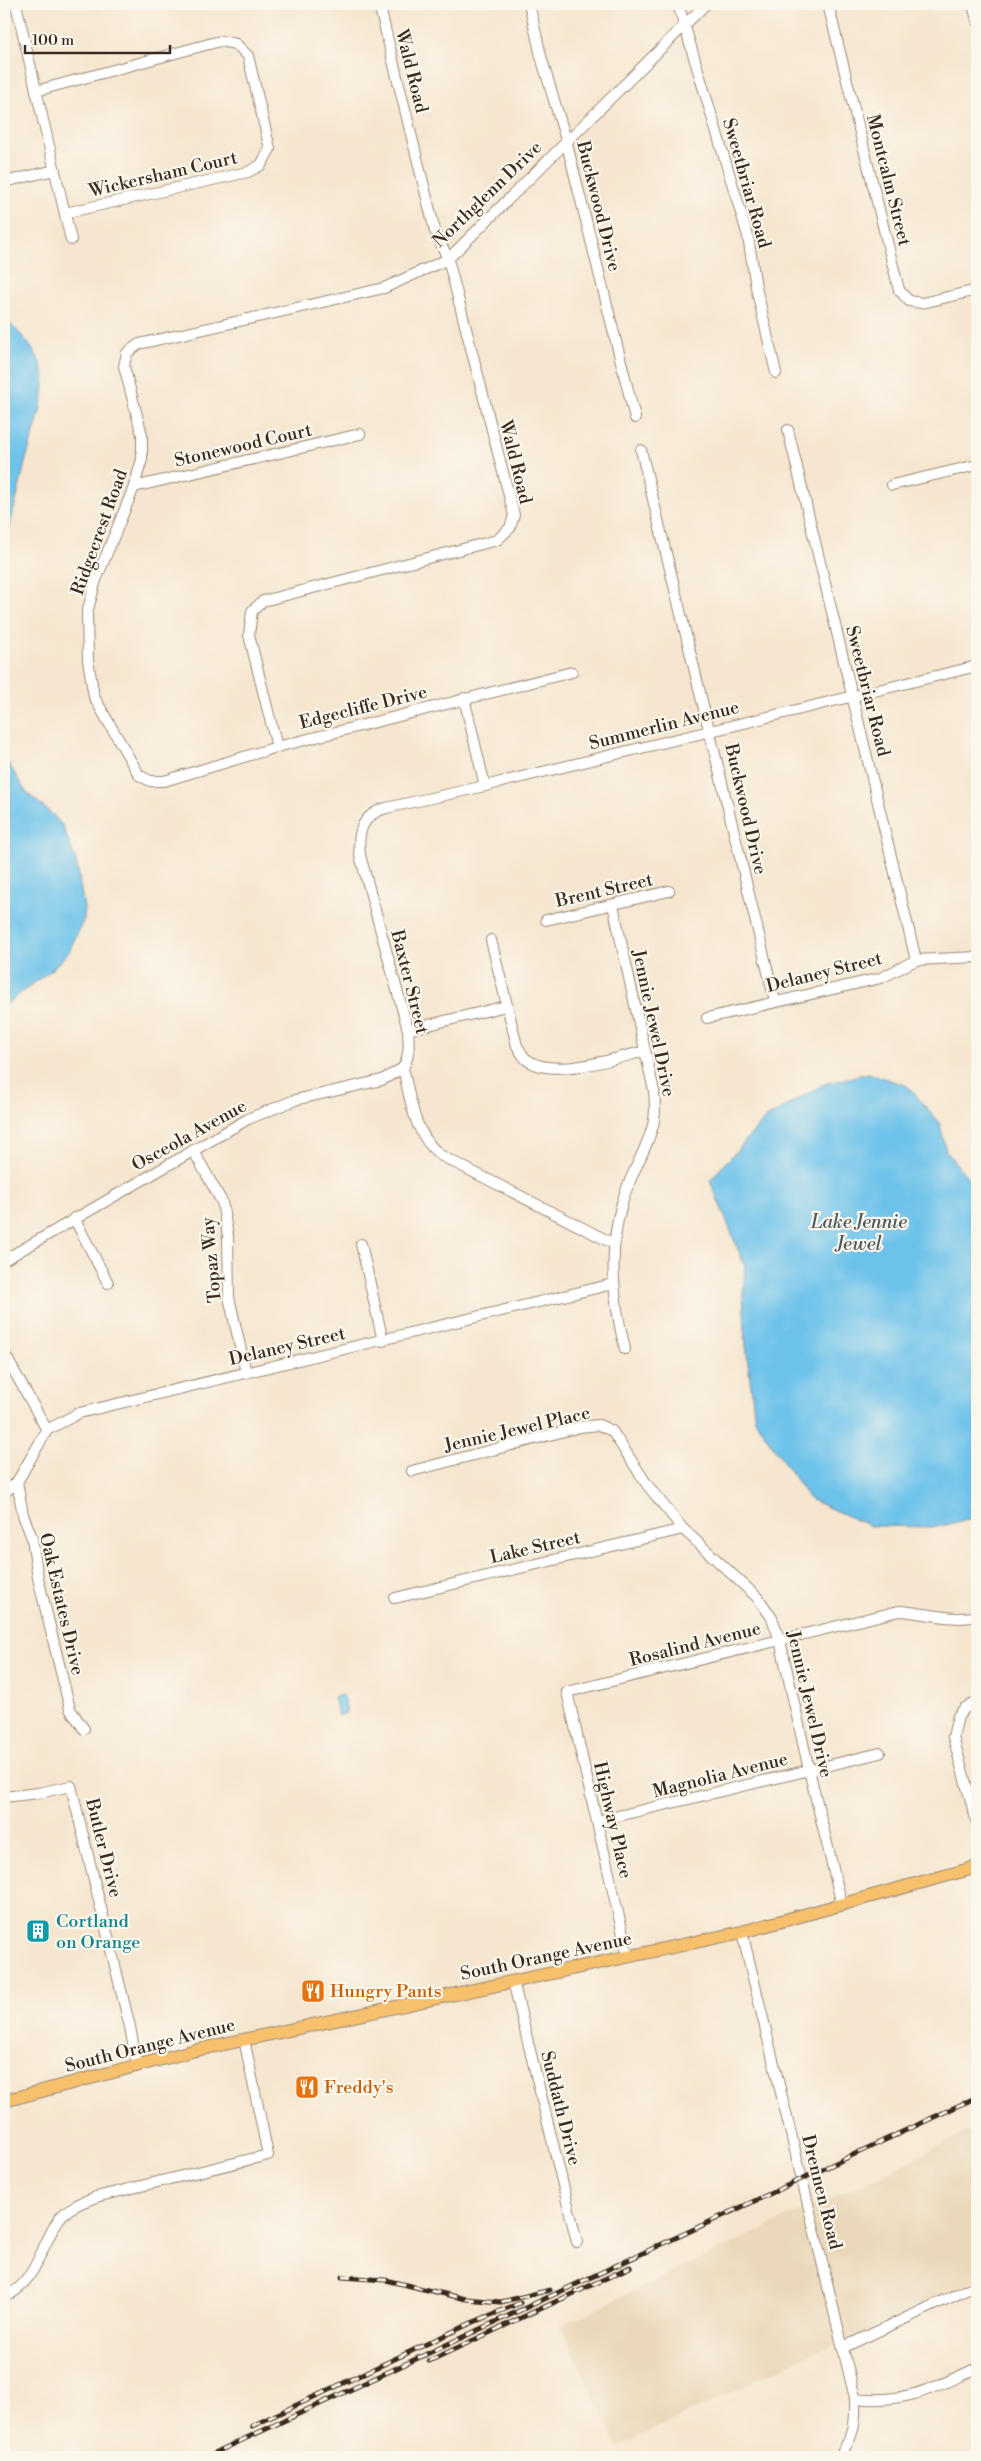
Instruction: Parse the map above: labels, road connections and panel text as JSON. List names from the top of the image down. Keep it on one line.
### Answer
{"streets":{"main road":["South Orange Avenue"],"street":["Wald Road","Wickersham Court","Montcalm Street","Sweetbriar Road","Northglenn Drive","Buckwood Drive","Stonewood Court","Ridgecrest Road","Edgecliffe Drive","Summerlin Avenue","Brent Street","Delaney Street","Baxter Street","Jennie Jewel Drive","Osceola Avenue","Topaz Way","Jennie Jewel Place","Lake Street","Oak Estates Drive","Rosalind Avenue","Magnolia Avenue","Highway Place","Butler Drive","Suddath Drive","Drennen Road"]},"crossings":[["Wald Road","Northglenn Drive"],["Wald Road","Edgecliffe Drive"],["Sweetbriar Road","Northglenn Drive"],["Sweetbriar Road","Summerlin Avenue"],["Sweetbriar Road","Delaney Street"],["Northglenn Drive","Buckwood Drive"],["Northglenn Drive","Ridgecrest Road"],["Buckwood Drive","Summerlin Avenue"],["Buckwood Drive","Delaney Street"],["Stonewood Court","Ridgecrest Road"],["Ridgecrest Road","Edgecliffe Drive"],["Summerlin Avenue","Baxter Street"],["Brent Street","Jennie Jewel Drive"],["Delaney Street","Jennie Jewel Drive"],["Delaney Street","Topaz Way"],["Baxter Street","Jennie Jewel Drive"],["Baxter Street","Osceola Avenue"],["Jennie Jewel Drive","Jennie Jewel Place"],["Jennie Jewel Drive","Lake Street"],["Jennie Jewel Drive","Rosalind Avenue"],["Jennie Jewel Drive","Magnolia Avenue"],["Jennie Jewel Drive","South Orange Avenue"],["Osceola Avenue","Topaz Way"],["Rosalind Avenue","Highway Place"],["Magnolia Avenue","Highway Place"],["Highway Place","South Orange Avenue"],["Butler Drive","South Orange Avenue"],["South Orange Avenue","Suddath Drive"],["South Orange Avenue","Drennen Road"]],"water":["Lake Jennie Jewel"],"places":{"building":["Cortland on Orange"],"restaurant":["Hungry Pants","Freddy's"]},"scale_bar":"100 m"}
